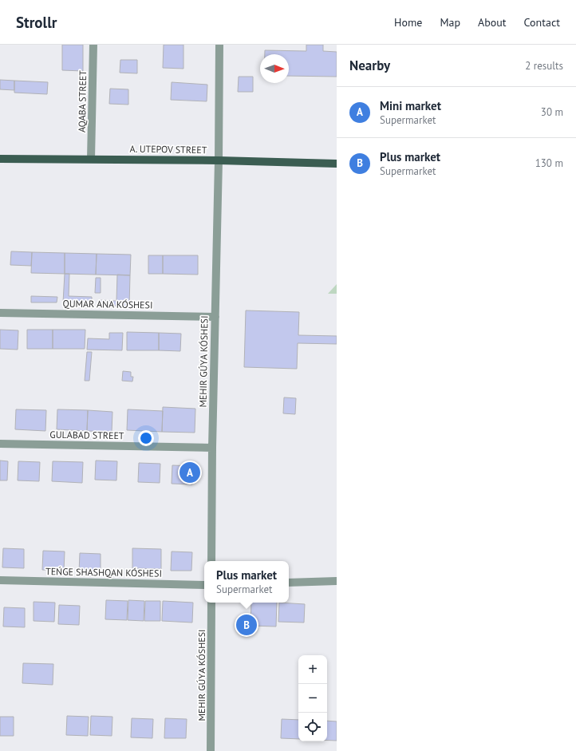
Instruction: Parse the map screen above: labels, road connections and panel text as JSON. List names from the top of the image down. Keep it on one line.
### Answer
{"streets":{"main road":["A. UTEPOV STREET"],"street":["AQABA STREET","QUMAR ANA KÓSHESI","MEHIR GÚYА KÓSHESI","GULABAD STREET","TEŃGE SHASHQAN KÓSHESI"]},"crossings":[["AQABA STREET","A. UTEPOV STREET"],["A. UTEPOV STREET","MEHIR GÚYА KÓSHESI"],["QUMAR ANA KÓSHESI","MEHIR GÚYА KÓSHESI"],["MEHIR GÚYА KÓSHESI","GULABAD STREET"]],"north":"right","page":{"header":"Strollr","nav":["Home","Map","About","Contact"],"heading":["Nearby","2 results"],"list":[{"mark":"A","name":"Mini market","note":"Supermarket","value":"30 m"},{"mark":"B","name":"Plus market","note":"Supermarket","value":"130 m"}],"pins":["A","B"],"popup":["Plus market","Supermarket"],"map_buttons":["+","−"]}}
